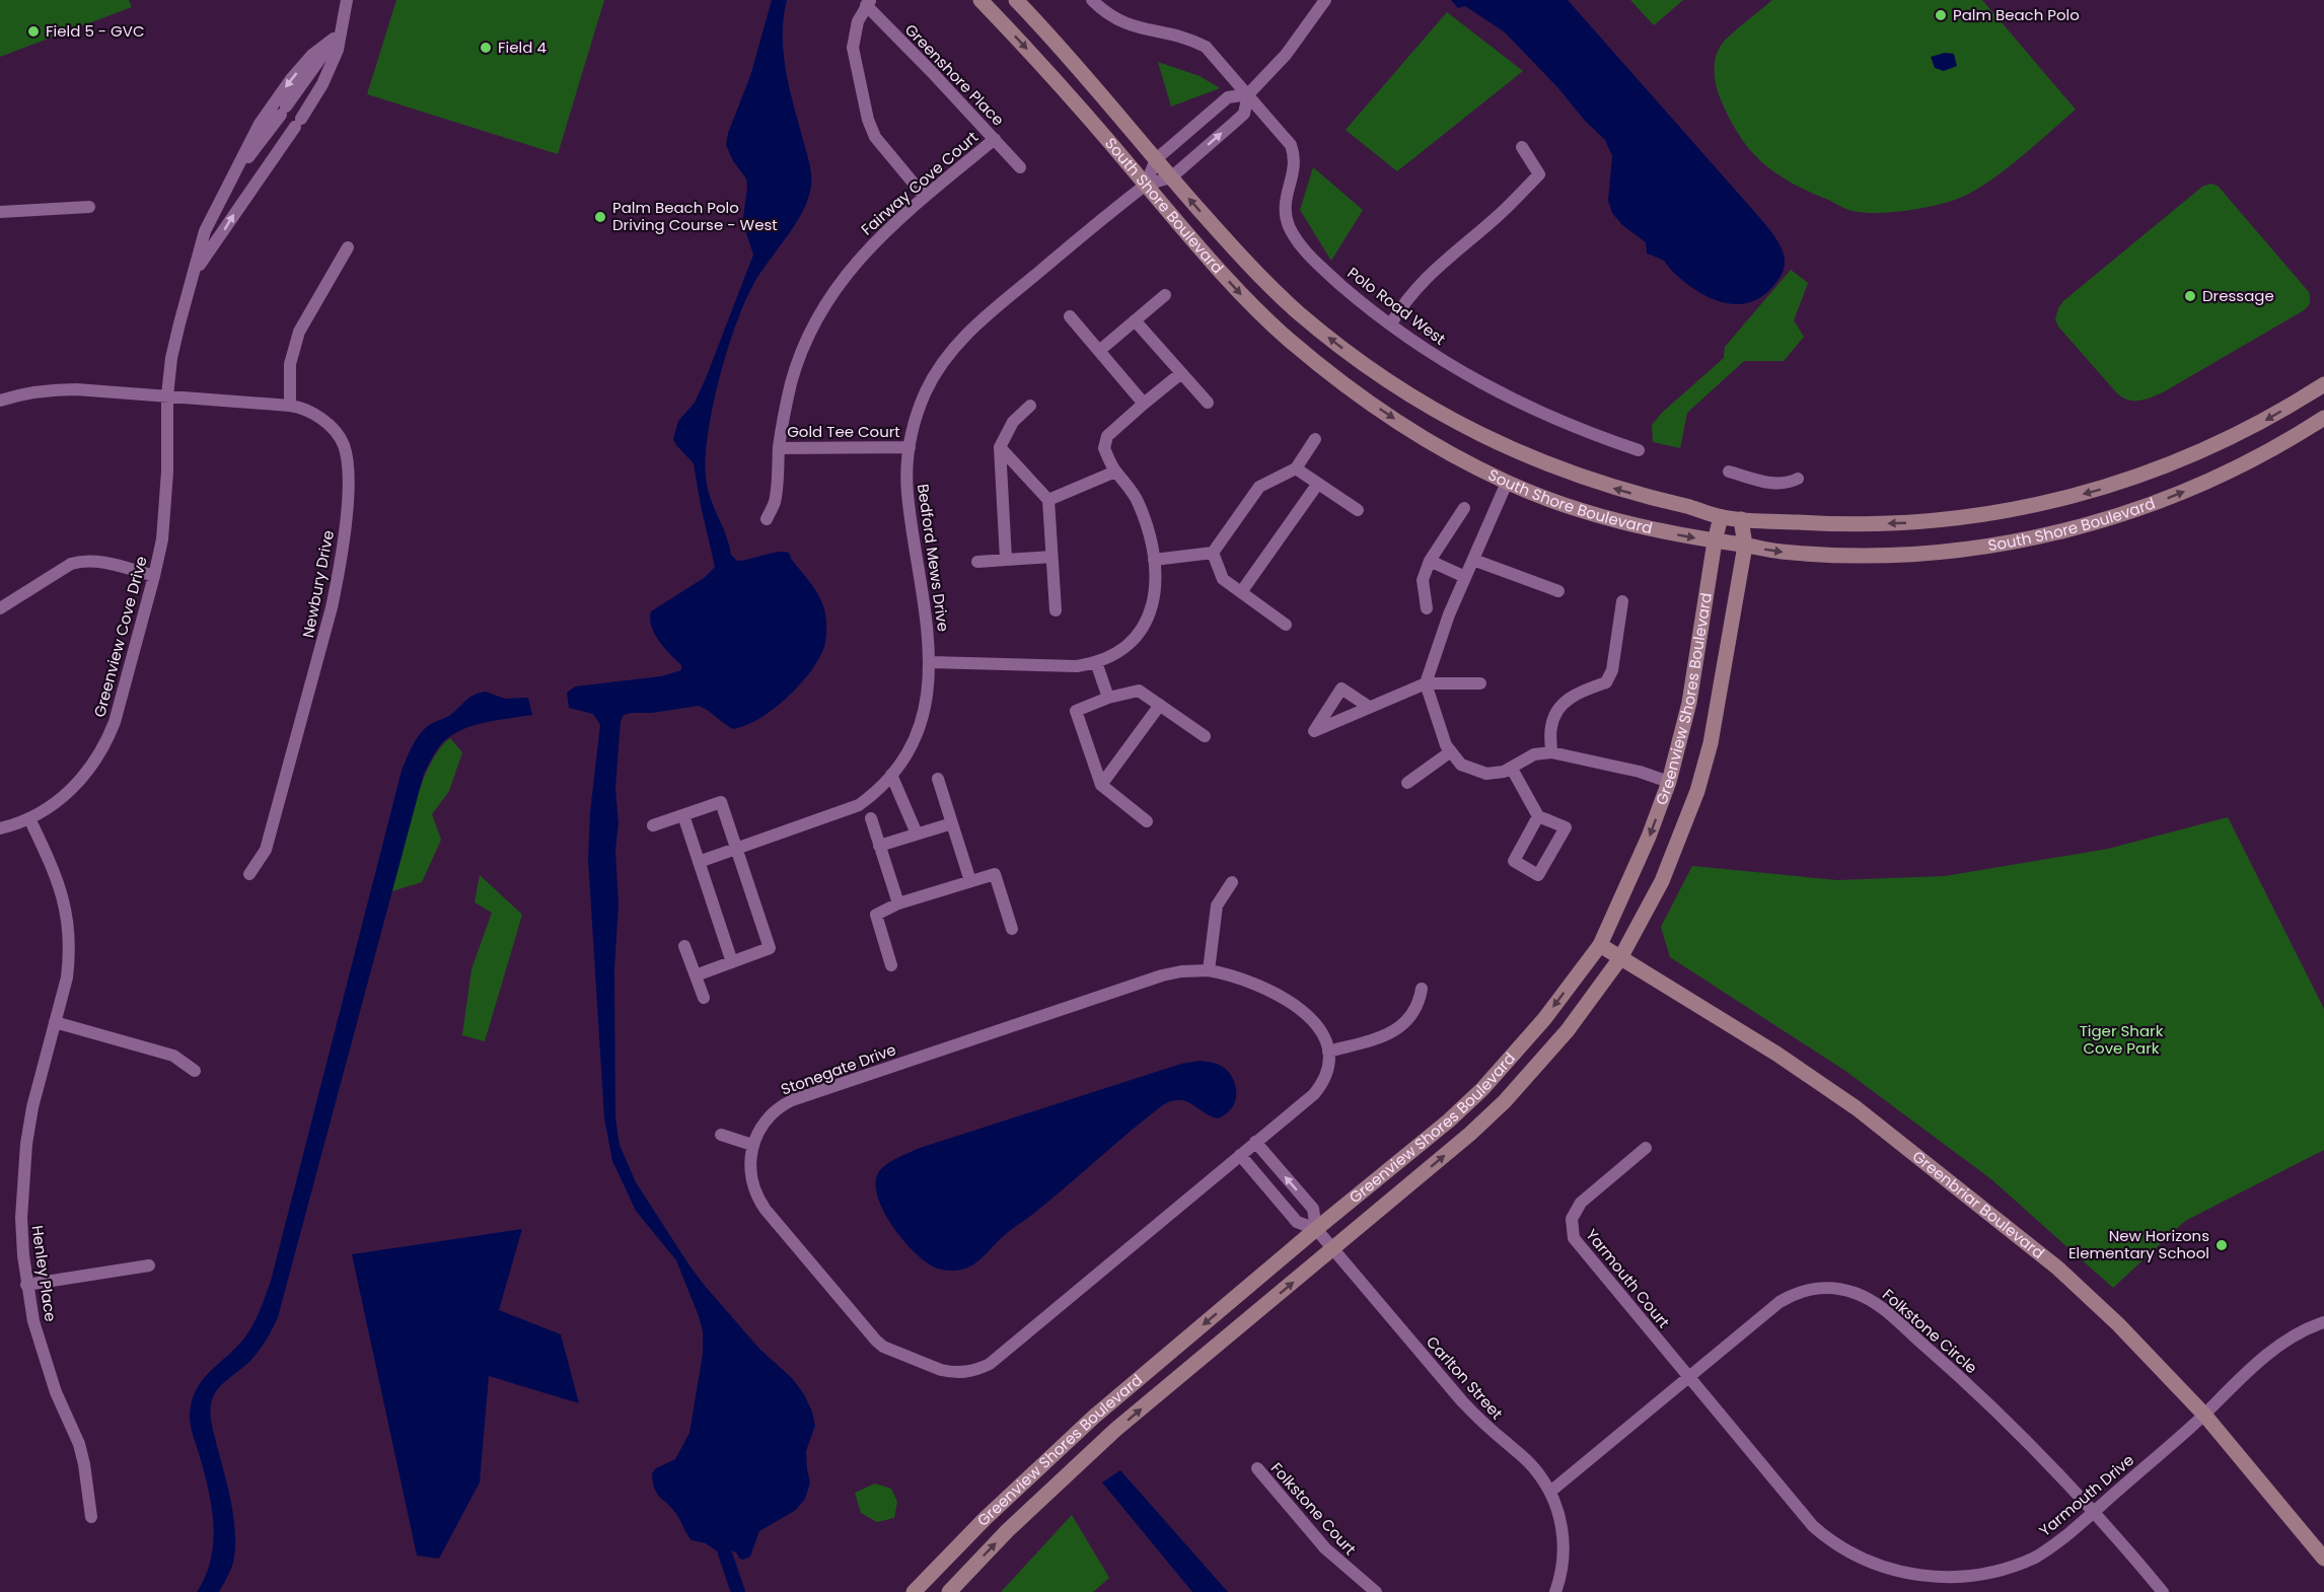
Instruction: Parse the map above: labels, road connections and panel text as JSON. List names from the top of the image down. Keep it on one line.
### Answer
{"streets":{"street":["Greenshore Place","Fairway Cove Court","South Shore Boulevard","Polo Road West","Gold Tee Court","Bedford Mews Drive","Newbury Drive","Greenview Cove Drive","Greenview Shores Boulevard","Stonegate Drive","Greenbriar Boulevard","Henley Place","Yarmouth Court","Folkstone Circle","Carlton Street","Yarmouth Drive","Folkstone Court"]},"crossings":[["Greenshore Place","Fairway Cove Court"],["Fairway Cove Court","Gold Tee Court"],["South Shore Boulevard","Bedford Mews Drive"],["South Shore Boulevard","Greenview Shores Boulevard"],["Gold Tee Court","Bedford Mews Drive"],["Newbury Drive","Greenview Cove Drive"],["Greenview Cove Drive","Henley Place"],["Greenview Shores Boulevard","Greenbriar Boulevard"],["Greenview Shores Boulevard","Carlton Street"],["Greenbriar Boulevard","Yarmouth Drive"],["Yarmouth Court","Folkstone Circle"],["Yarmouth Court","Yarmouth Drive"],["Folkstone Circle","Carlton Street"],["Folkstone Circle","Yarmouth Drive"]],"parks":["Tiger Shark Cove Park"],"places":["Palm Beach Polo","Field 5 - GVC","Field 4","Palm Beach Polo Driving Course - West","Dressage","New Horizons Elementary School"]}
